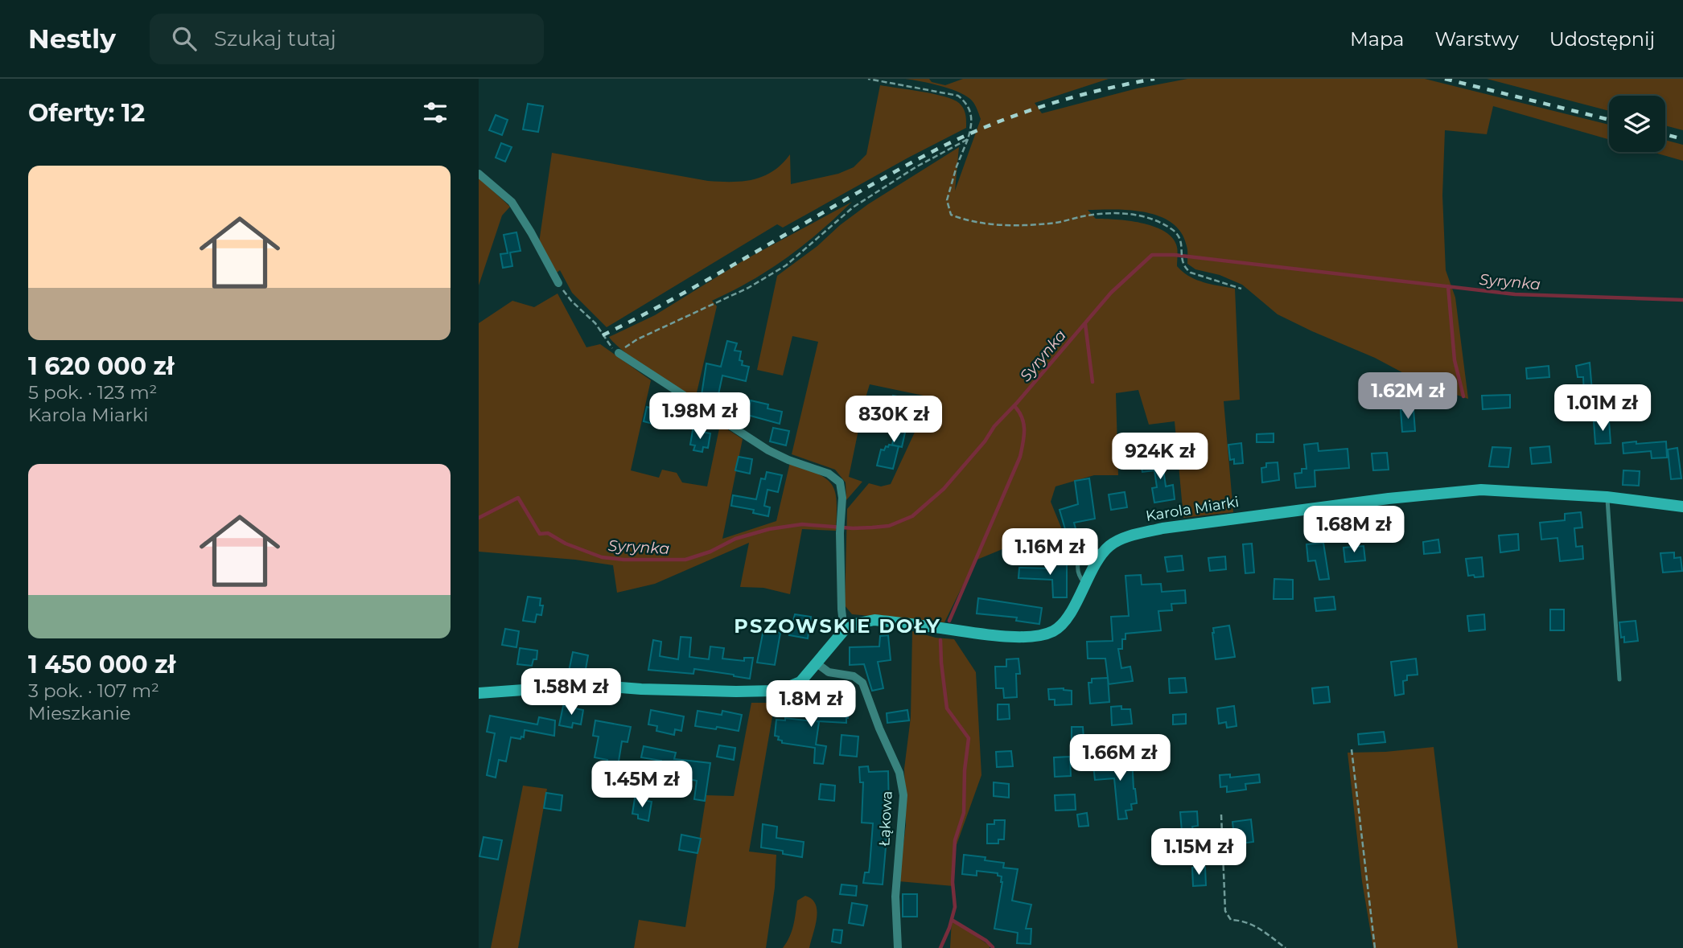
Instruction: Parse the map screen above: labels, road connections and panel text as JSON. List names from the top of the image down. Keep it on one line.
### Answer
{"streets":{"street":["Karola Miarki","Łąkowa"]},"crossings":[["Karola Miarki","Łąkowa"]],"districts":["PSZOWSKIE DOŁY"],"water":["Syrynka"],"page":{"header":"Nestly","search":"Szukaj tutaj","nav":["Mapa","Warstwy","Udostępnij"],"heading":"Oferty: 12","list":[{"name":"1 620 000 zł","note":"5 pok. · 123 m² · Karola Miarki"},{"name":"1 450 000 zł","note":"3 pok. · 107 m² · Mieszkanie"}],"price":["1.62M zł","1.01M zł","1.98M zł","830K zł","924K zł","1.68M zł","1.16M zł","1.58M zł","1.8M zł","1.66M zł","1.45M zł","1.15M zł"]}}
